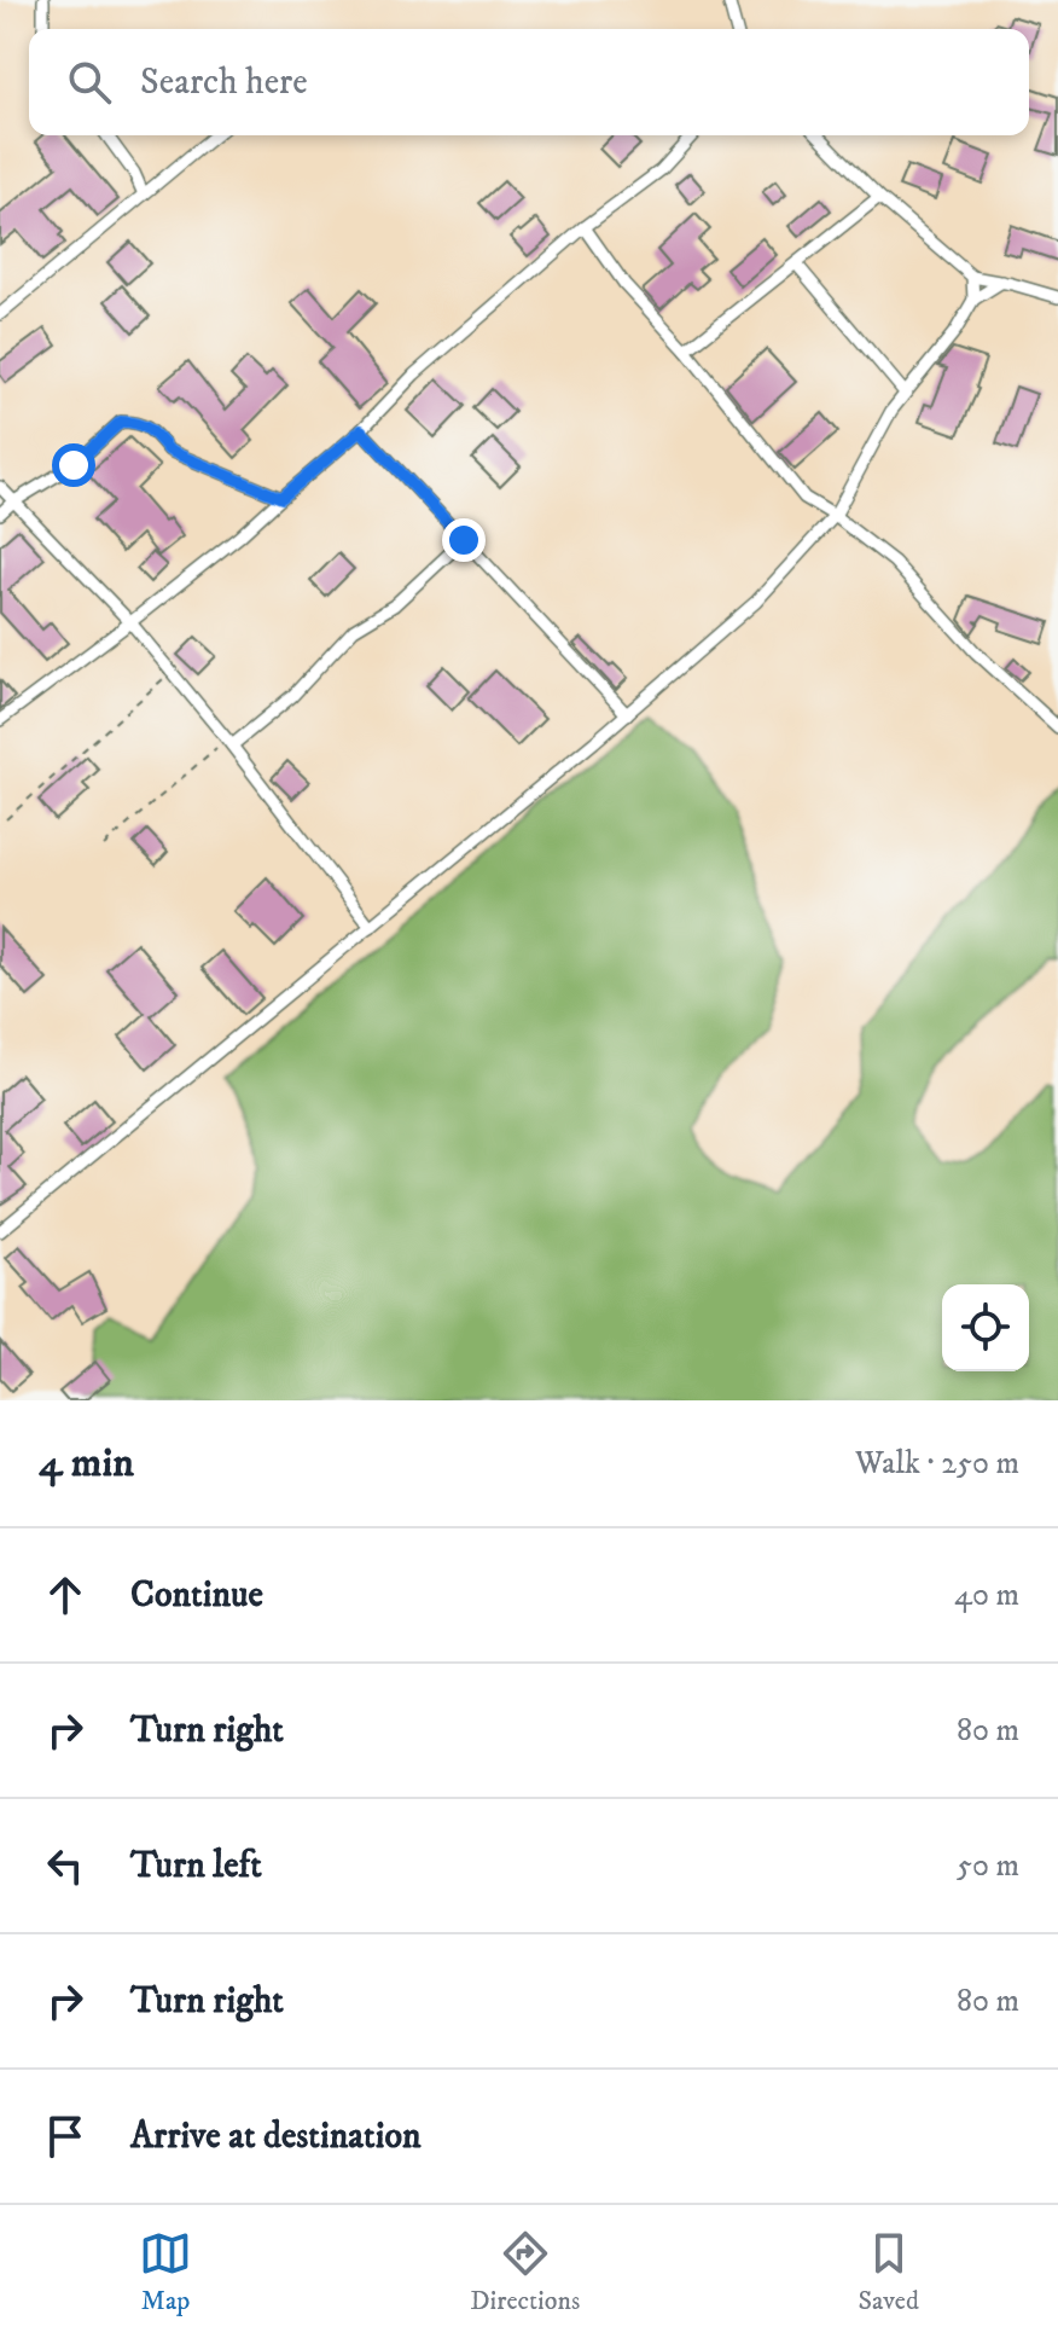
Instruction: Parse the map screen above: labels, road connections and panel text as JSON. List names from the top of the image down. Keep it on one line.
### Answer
{"page":{"search":"Search here","heading":["4 min","Walk · 250 m"],"list":[["Continue","40 m"],["Turn right","80 m"],["Turn left","50 m"],["Turn right","80 m"],"Arrive at destination"],"nav":["Map","Directions","Saved"]}}
